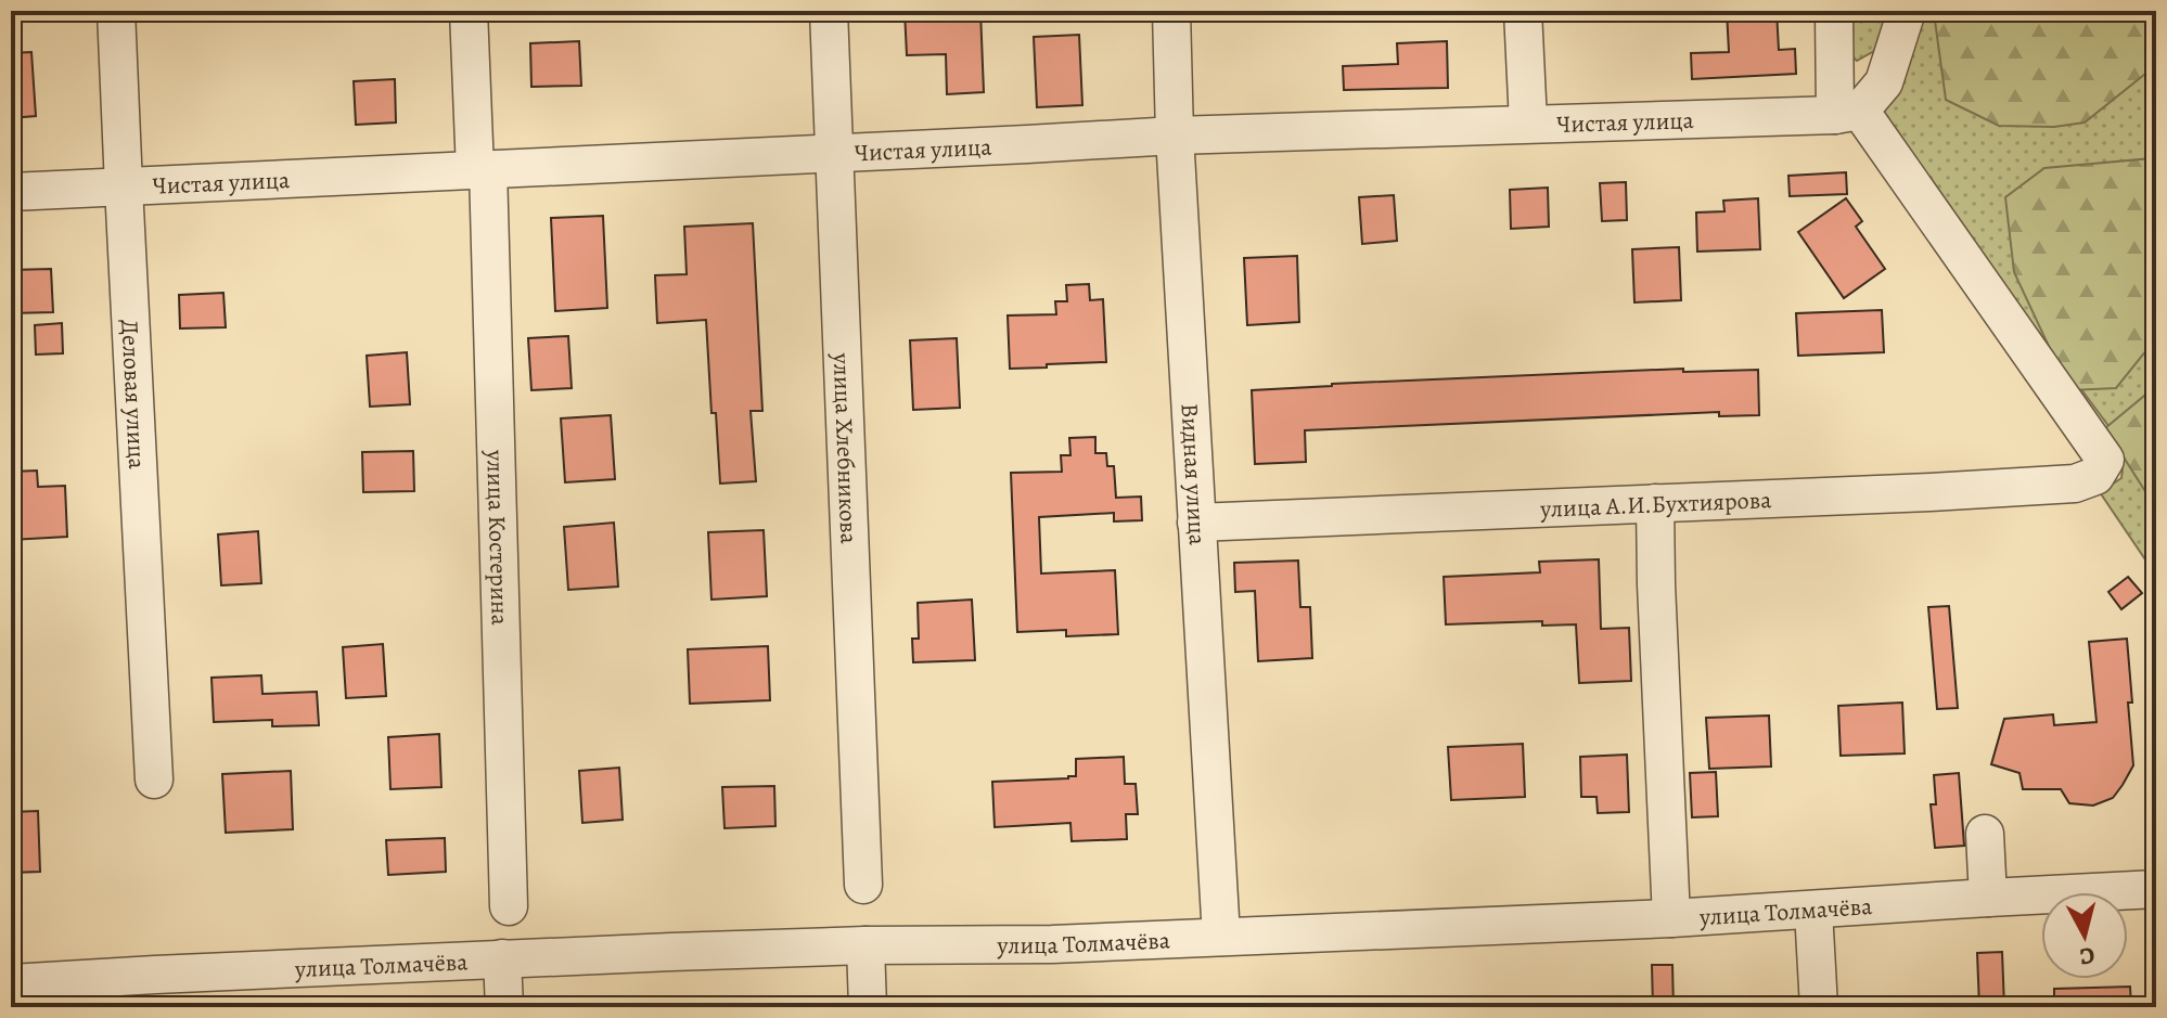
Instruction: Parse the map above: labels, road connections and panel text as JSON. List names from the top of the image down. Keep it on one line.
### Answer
{"streets":{"street":["Чистая улица","Деловая улица","улица Хлебникова","Видная улица","улица А.И.Бухтиярова","улица Костерина","улица Толмачёва"]},"crossings":[["Чистая улица","Деловая улица"],["Чистая улица","улица Хлебникова"],["Чистая улица","Видная улица"],["Чистая улица","улица А.И.Бухтиярова"],["Чистая улица","улица Костерина"],["Видная улица","улица А.И.Бухтиярова"],["Видная улица","улица Толмачёва"]],"north":"bottom"}
